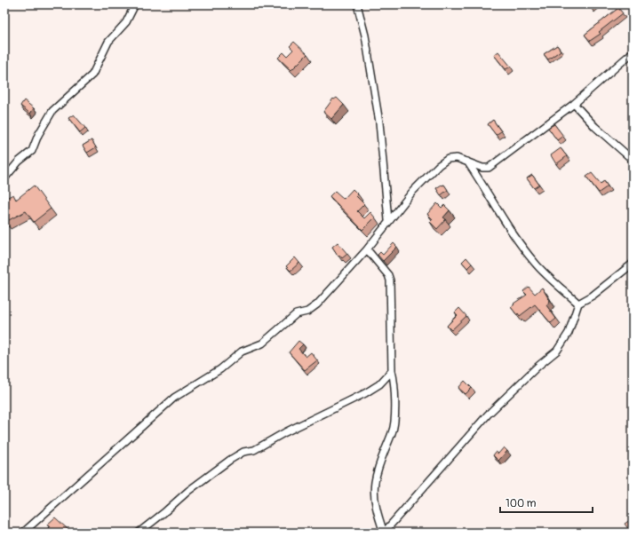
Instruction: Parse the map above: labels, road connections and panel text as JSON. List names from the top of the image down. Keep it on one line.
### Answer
{"scale_bar":"100 m"}
